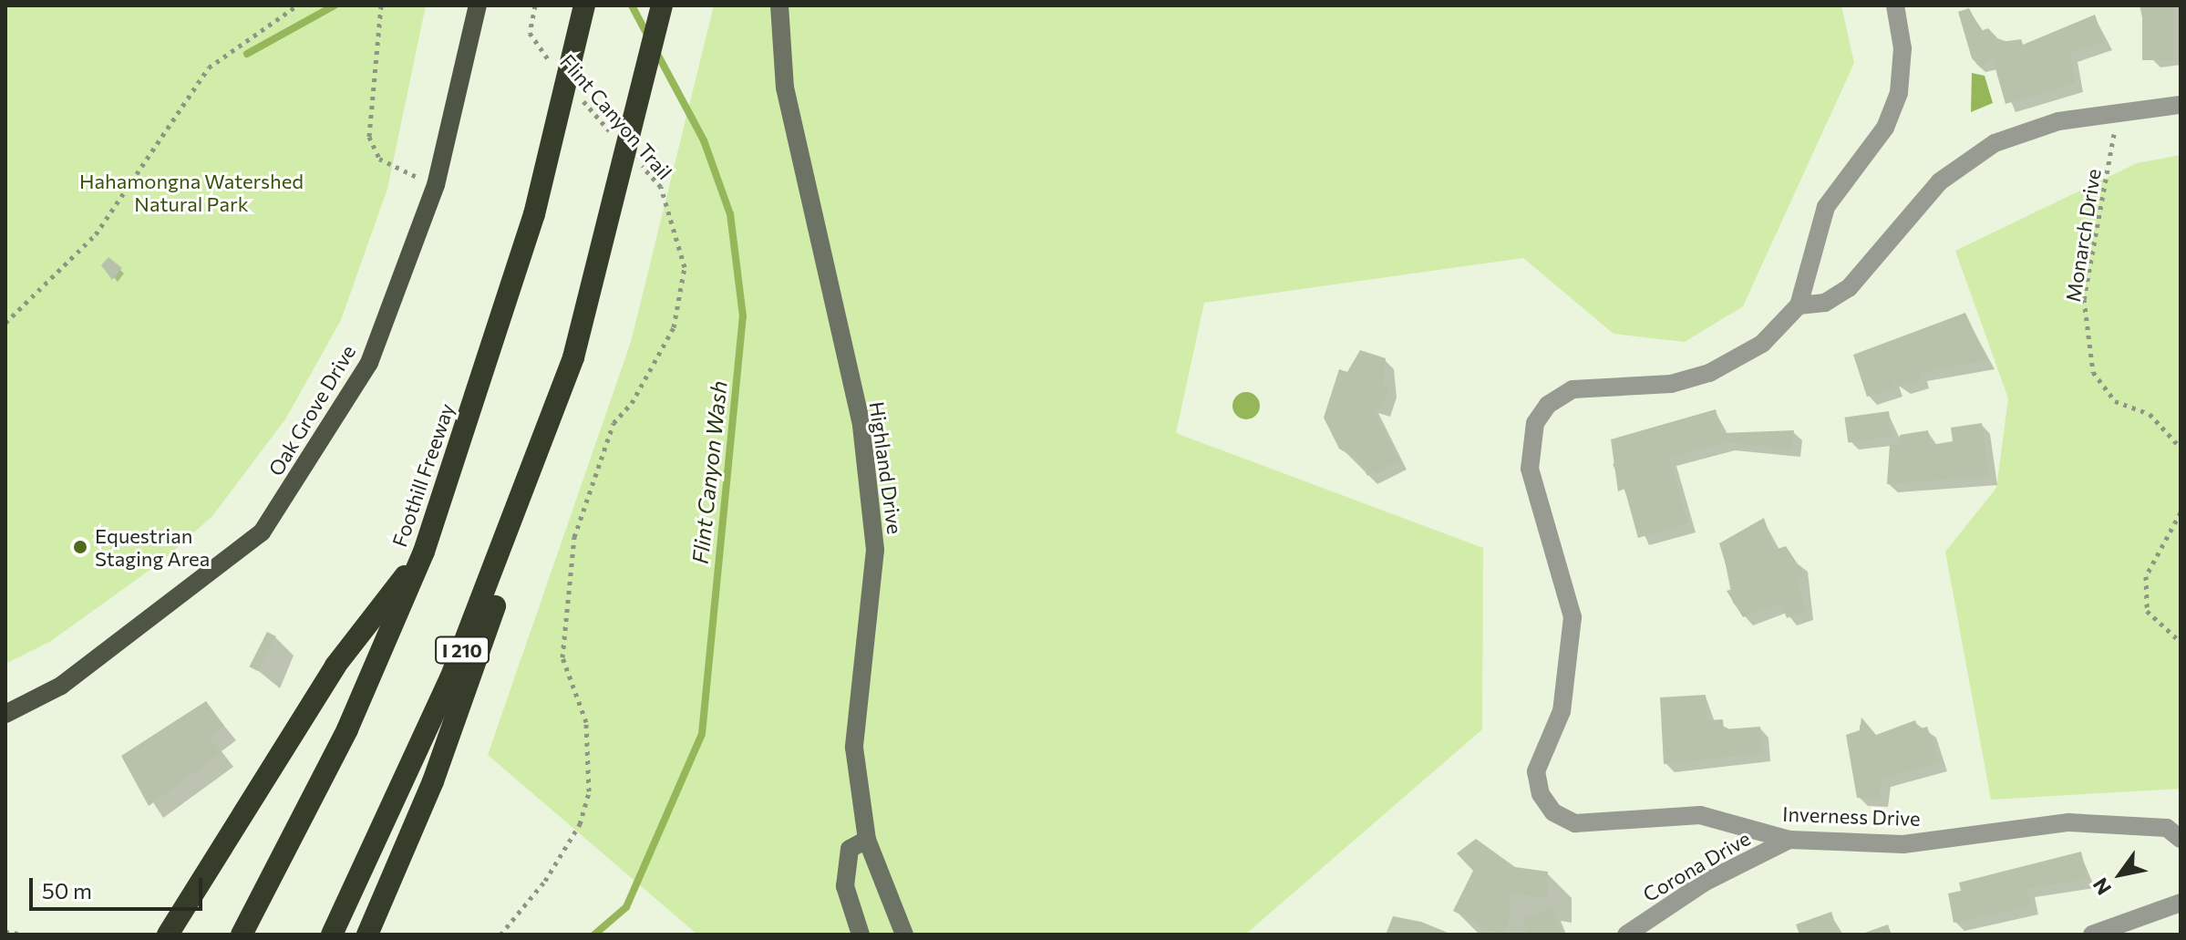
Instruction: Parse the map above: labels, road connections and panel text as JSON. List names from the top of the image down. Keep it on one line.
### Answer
{"streets":{"highway":["Foothill Freeway","I 210"],"main road":["Oak Grove Drive"],"street":["Highland Drive","Inverness Drive","Corona Drive"],"path":["Flint Canyon Trail","Monarch Drive"]},"crossings":[["Inverness Drive","Corona Drive"]],"water":["Flint Canyon Wash"],"parks":["Hahamongna Watershed Natural Park"],"places":["Equestrian Staging Area"],"scale_bar":"50 m","north":"bottom left"}
